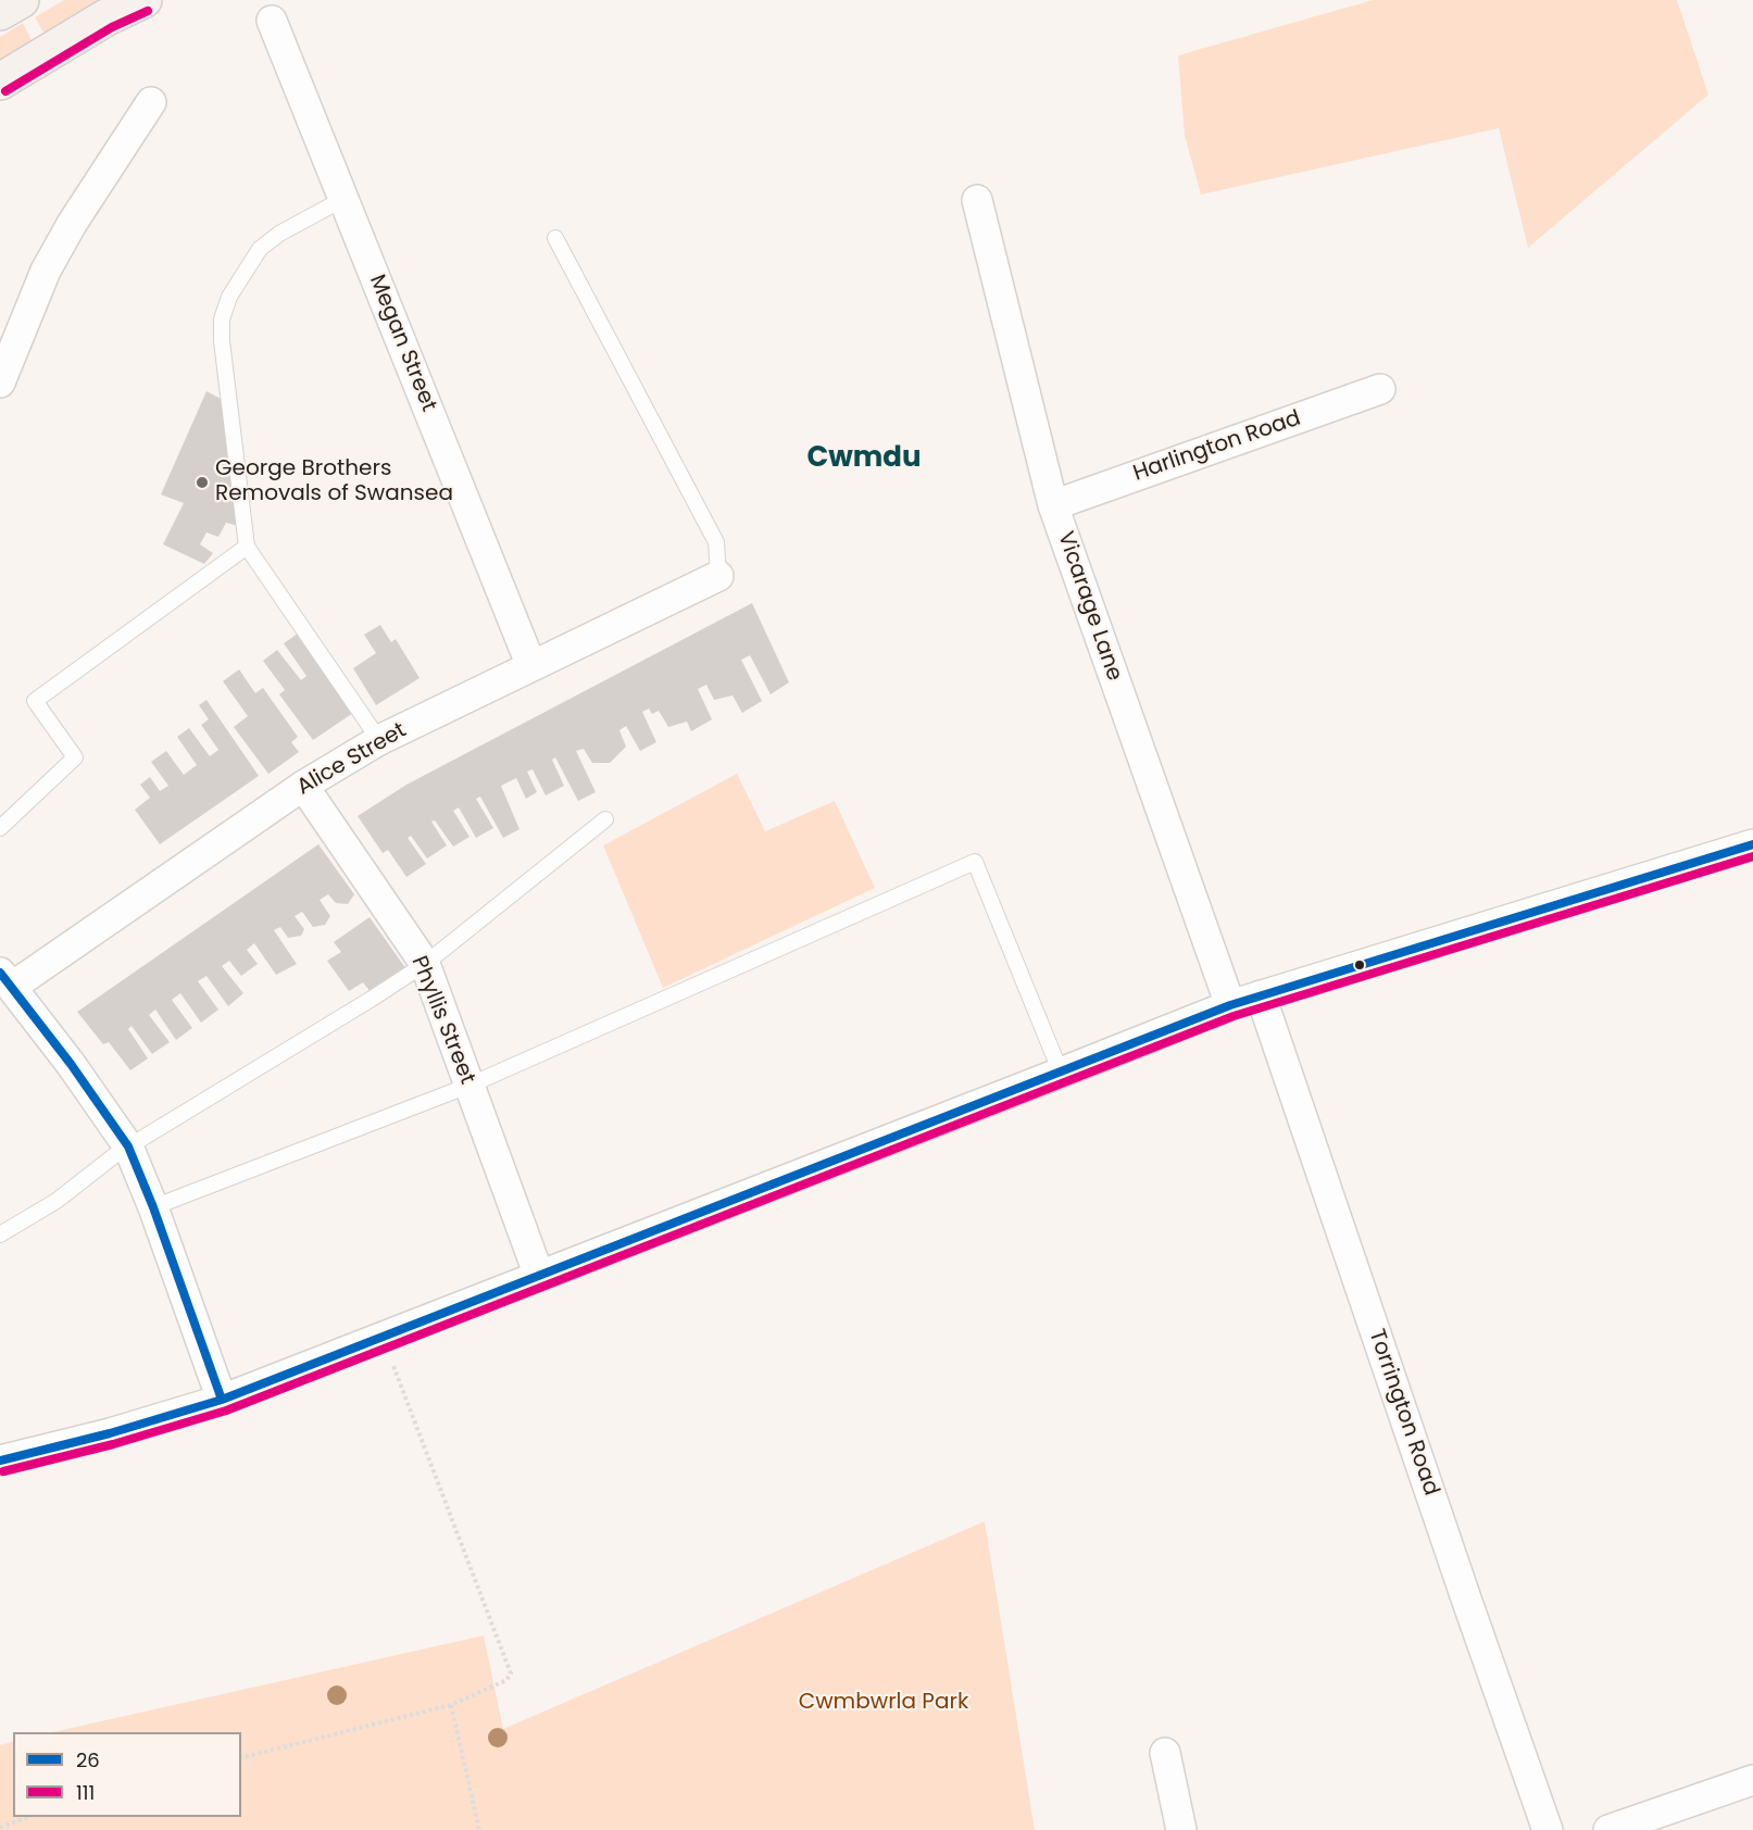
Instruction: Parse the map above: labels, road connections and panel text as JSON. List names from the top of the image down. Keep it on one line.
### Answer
{"streets":{"street":["Megan Street","Harlington Road","Vicarage Lane","Alice Street","Phyllis Street","Torrington Road"]},"crossings":[["Megan Street","Alice Street"],["Harlington Road","Vicarage Lane"],["Alice Street","Phyllis Street"]],"districts":["Cwmdu"],"parks":["Cwmbwrla Park"],"places":["George Brothers Removals of Swansea"],"lines":["transit line 111","transit line 26"],"legend":["26","111"]}
